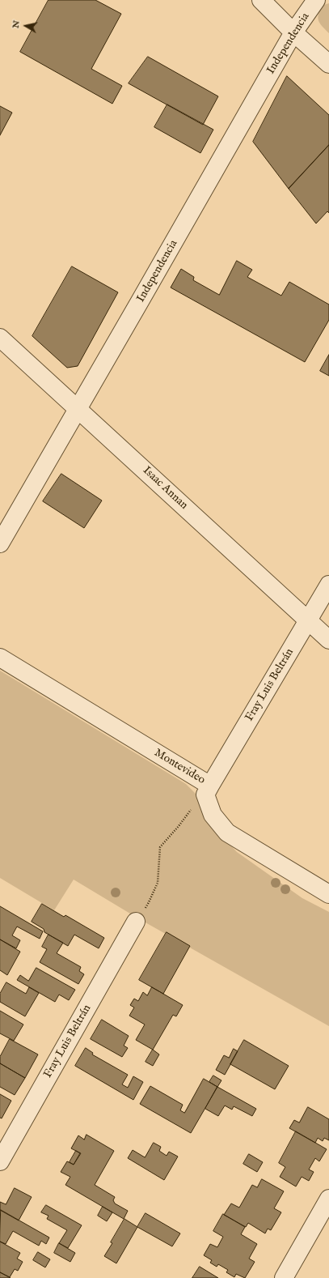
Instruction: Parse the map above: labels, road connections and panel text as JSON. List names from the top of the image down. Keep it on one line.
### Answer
{"streets":{"street":["Independencia","Isaac Annan","Fray Luis Beltrán","Montevideo"]},"crossings":[["Independencia","Isaac Annan"],["Isaac Annan","Fray Luis Beltrán"],["Fray Luis Beltrán","Montevideo"]],"north":"left"}
